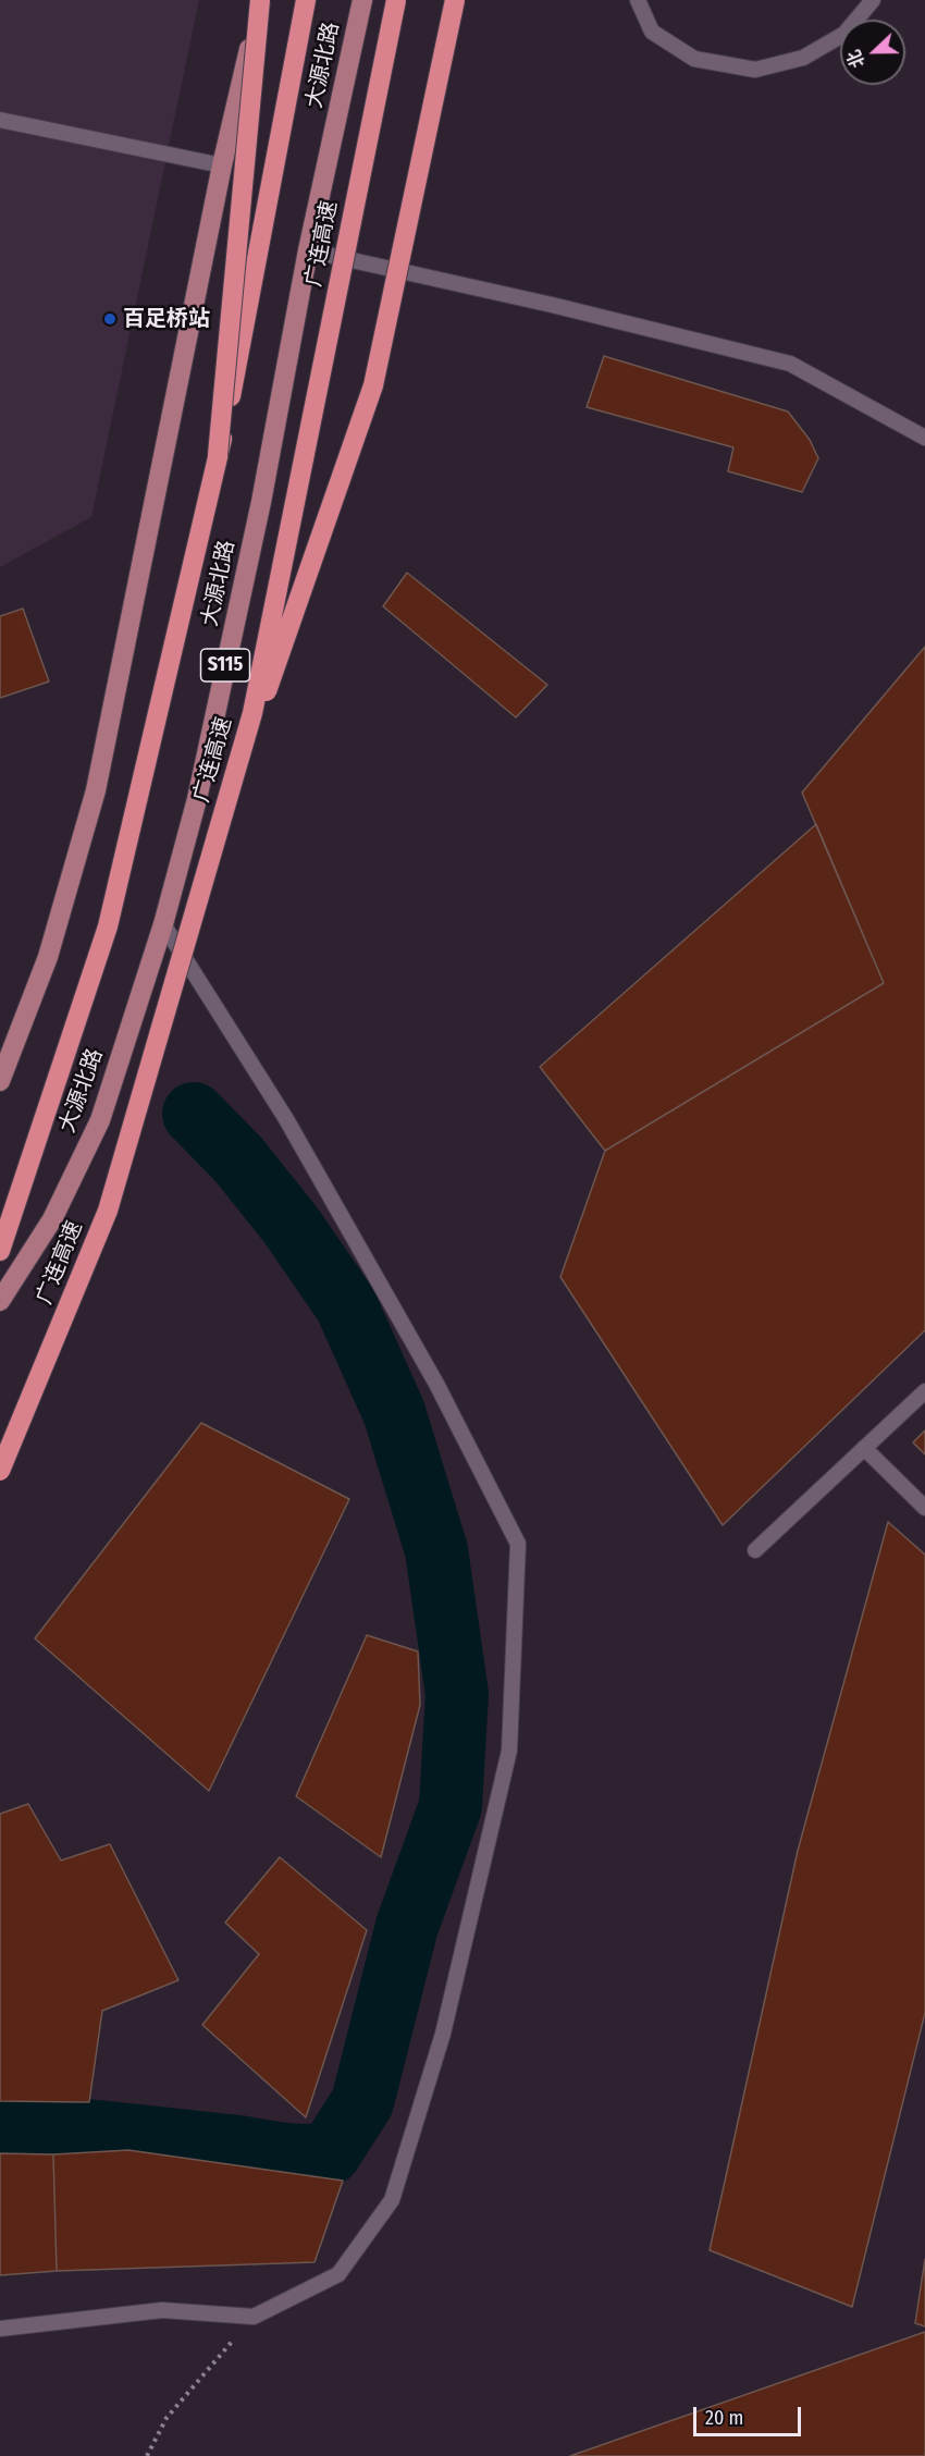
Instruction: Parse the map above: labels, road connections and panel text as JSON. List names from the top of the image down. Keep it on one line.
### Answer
{"streets":{"highway":["广连高速"],"main road":["大源北路","S115"]},"places":["百足桥站"],"scale_bar":"20 m","north":"left"}
